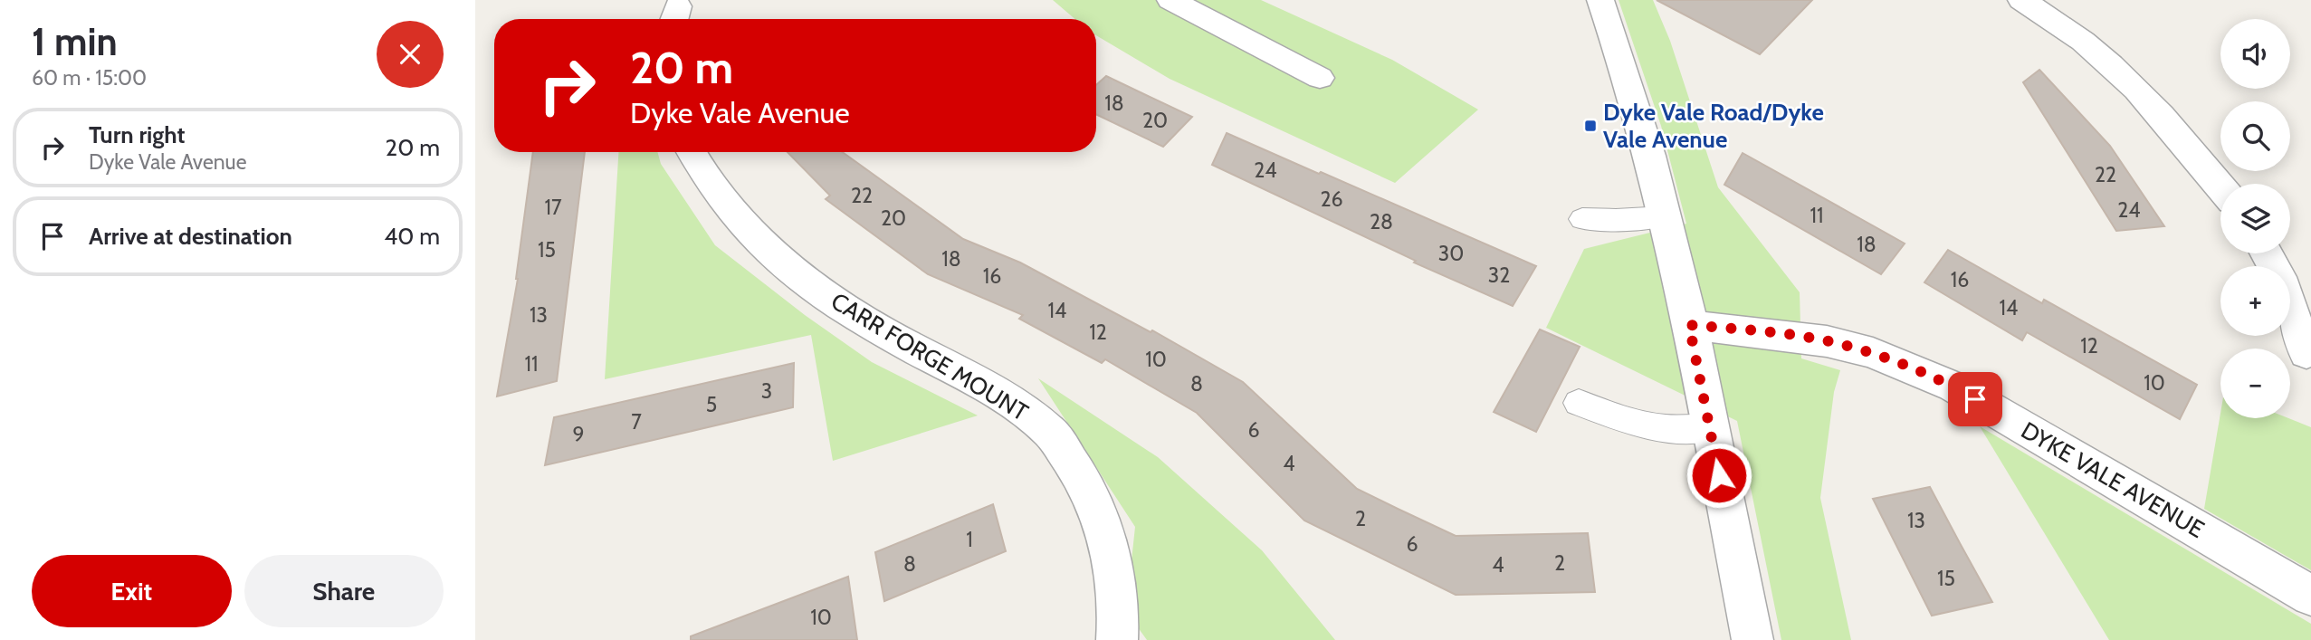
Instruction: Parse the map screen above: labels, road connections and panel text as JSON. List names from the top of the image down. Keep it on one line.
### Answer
{"streets":{"street":["CARR FORGE MOUNT","DYKE VALE AVENUE"]},"places":{"transit":["Dyke Vale Road/Dyke Vale Avenue"]},"house_numbers":["18","20","24","22","22","26","17","24","11","20","28","18","15","30","18","32","16","16","14","14","13","12","12","10","11","10","8","3","5","7","6","9","4","2","13","1","6","2","8","4","15","10"],"page":{"heading":["1 min","60 m · 15:00"],"map_buttons":["+","−"],"turn":["20 m","Dyke Vale Avenue"],"list":[{"name":"Turn right","note":"Dyke Vale Avenue","value":"20 m"},{"name":"Arrive at destination","value":"40 m"}],"buttons":["Exit","Share"]}}
